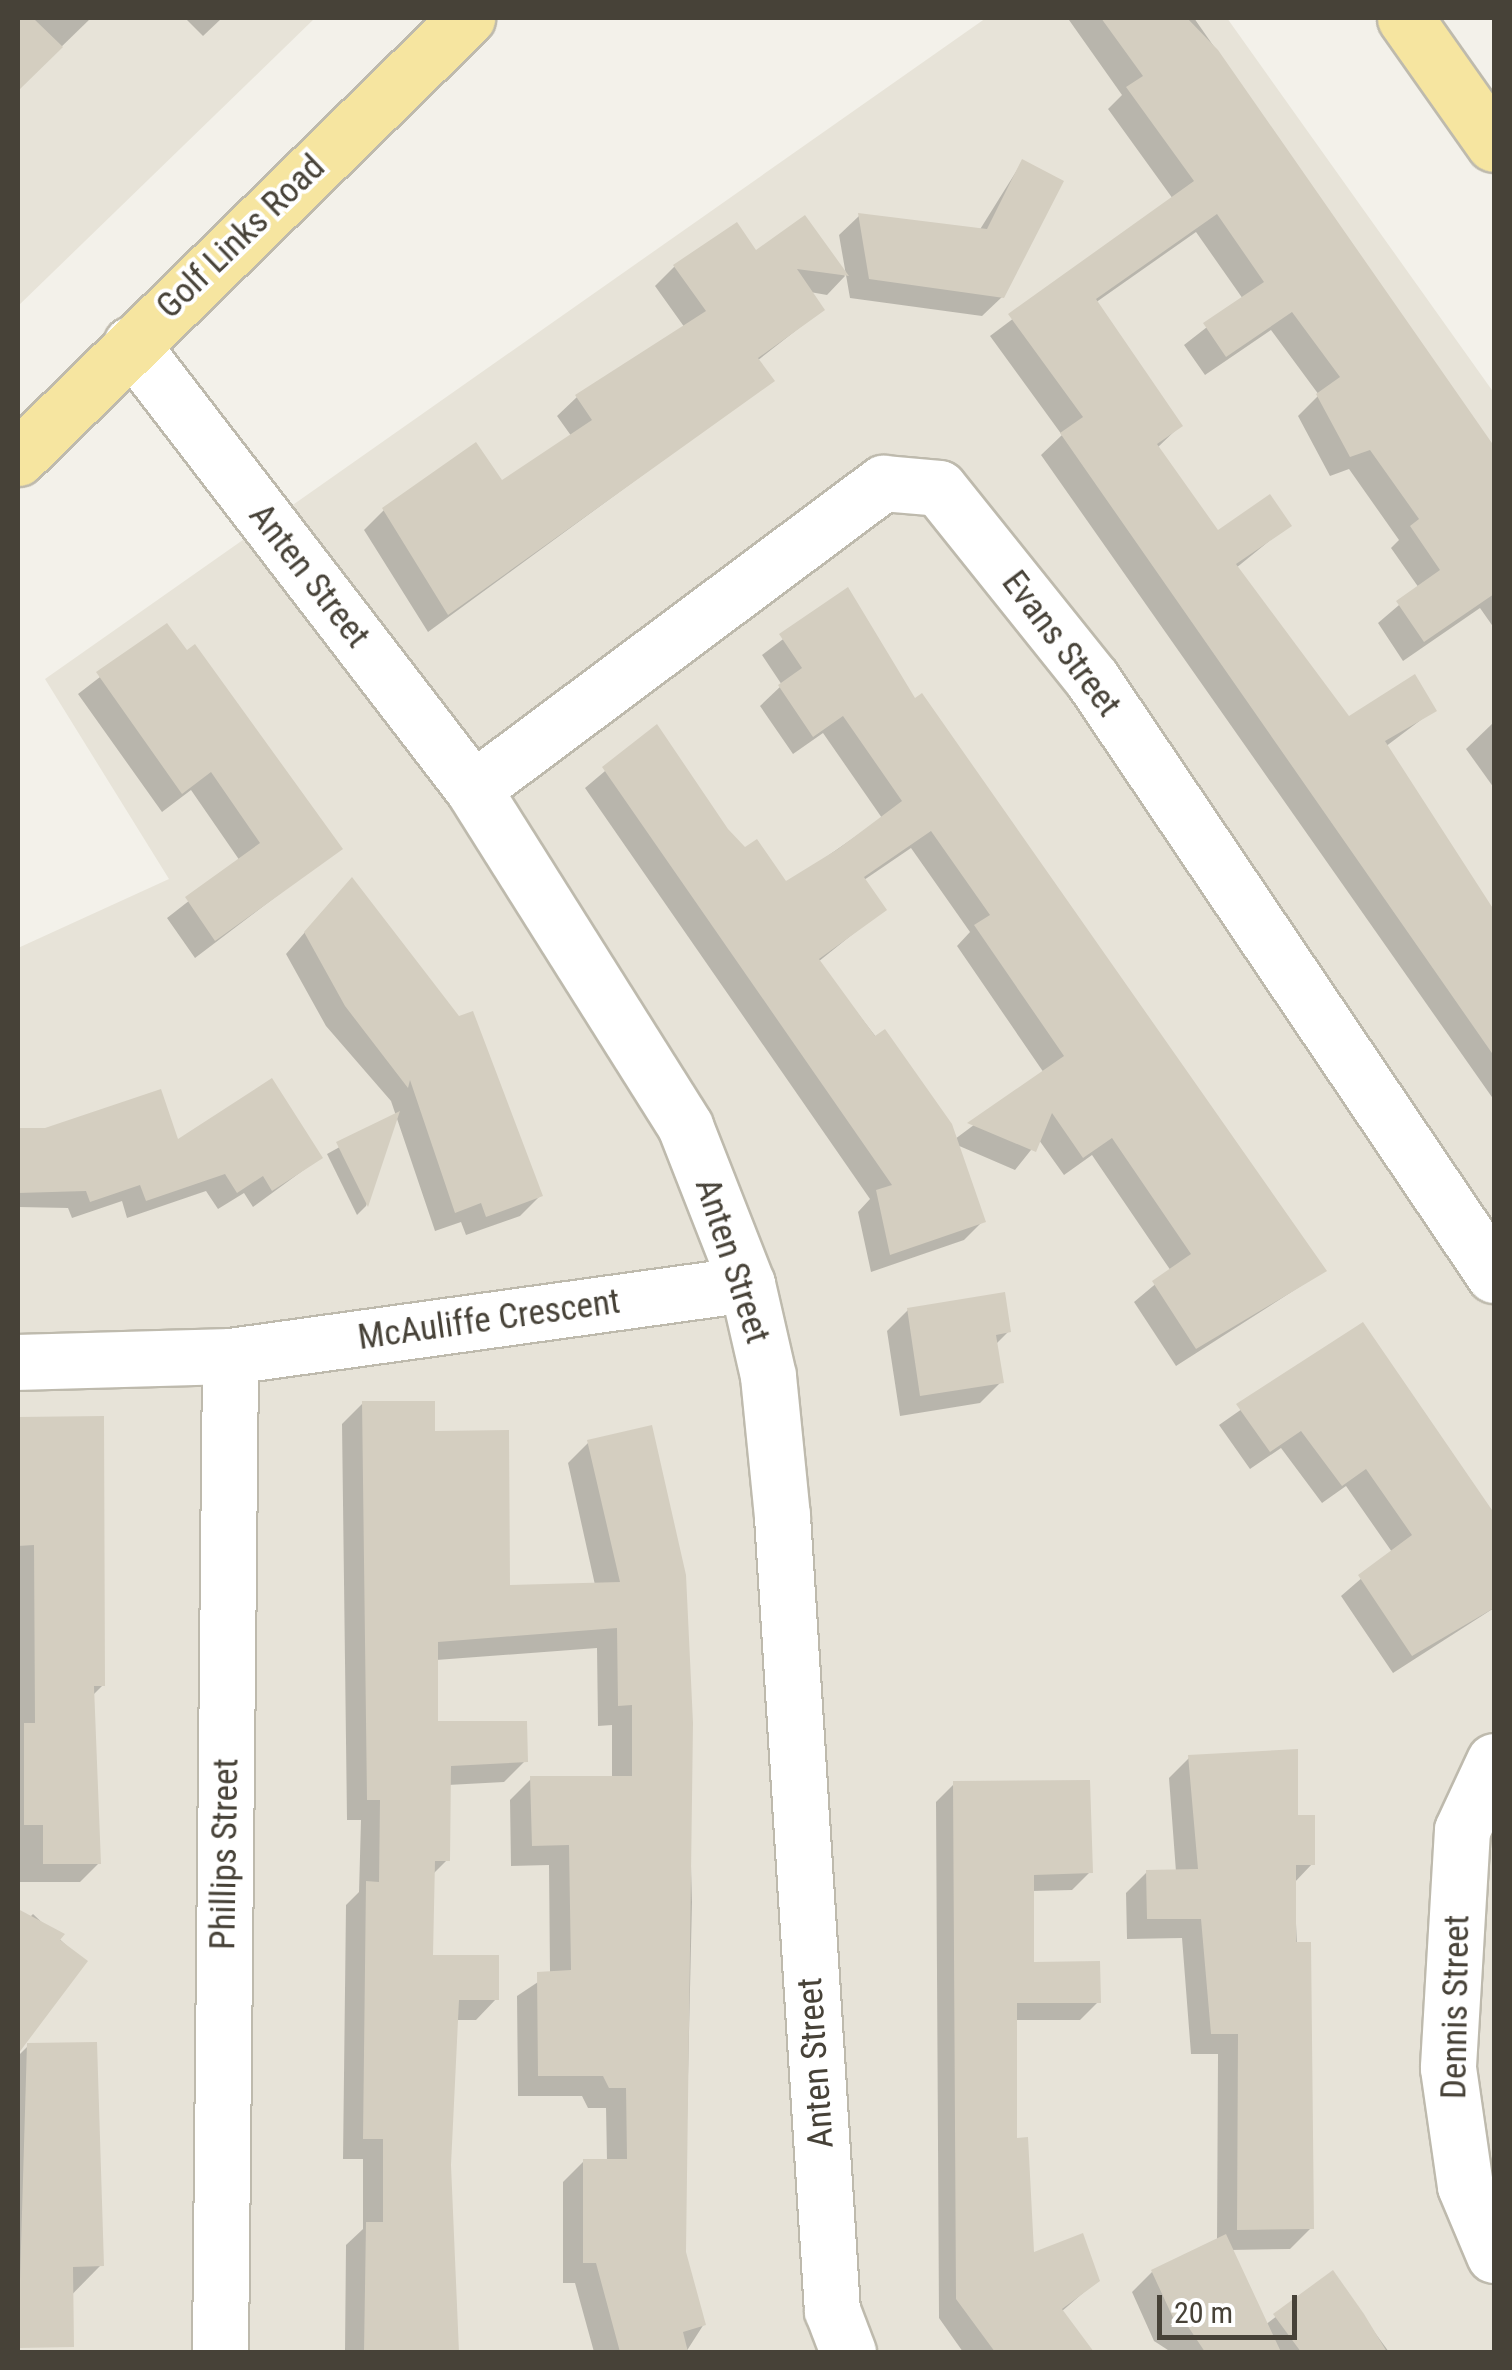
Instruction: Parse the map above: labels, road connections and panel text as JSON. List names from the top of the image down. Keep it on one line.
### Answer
{"streets":{"main road":["Golf Links Road"],"street":["Anten Street","Evans Street","McAuliffe Crescent","Phillips Street","Dennis Street"]},"crossings":[["Golf Links Road","Anten Street"],["Anten Street","Evans Street"],["Anten Street","McAuliffe Crescent"],["McAuliffe Crescent","Phillips Street"]],"scale_bar":"20 m"}
